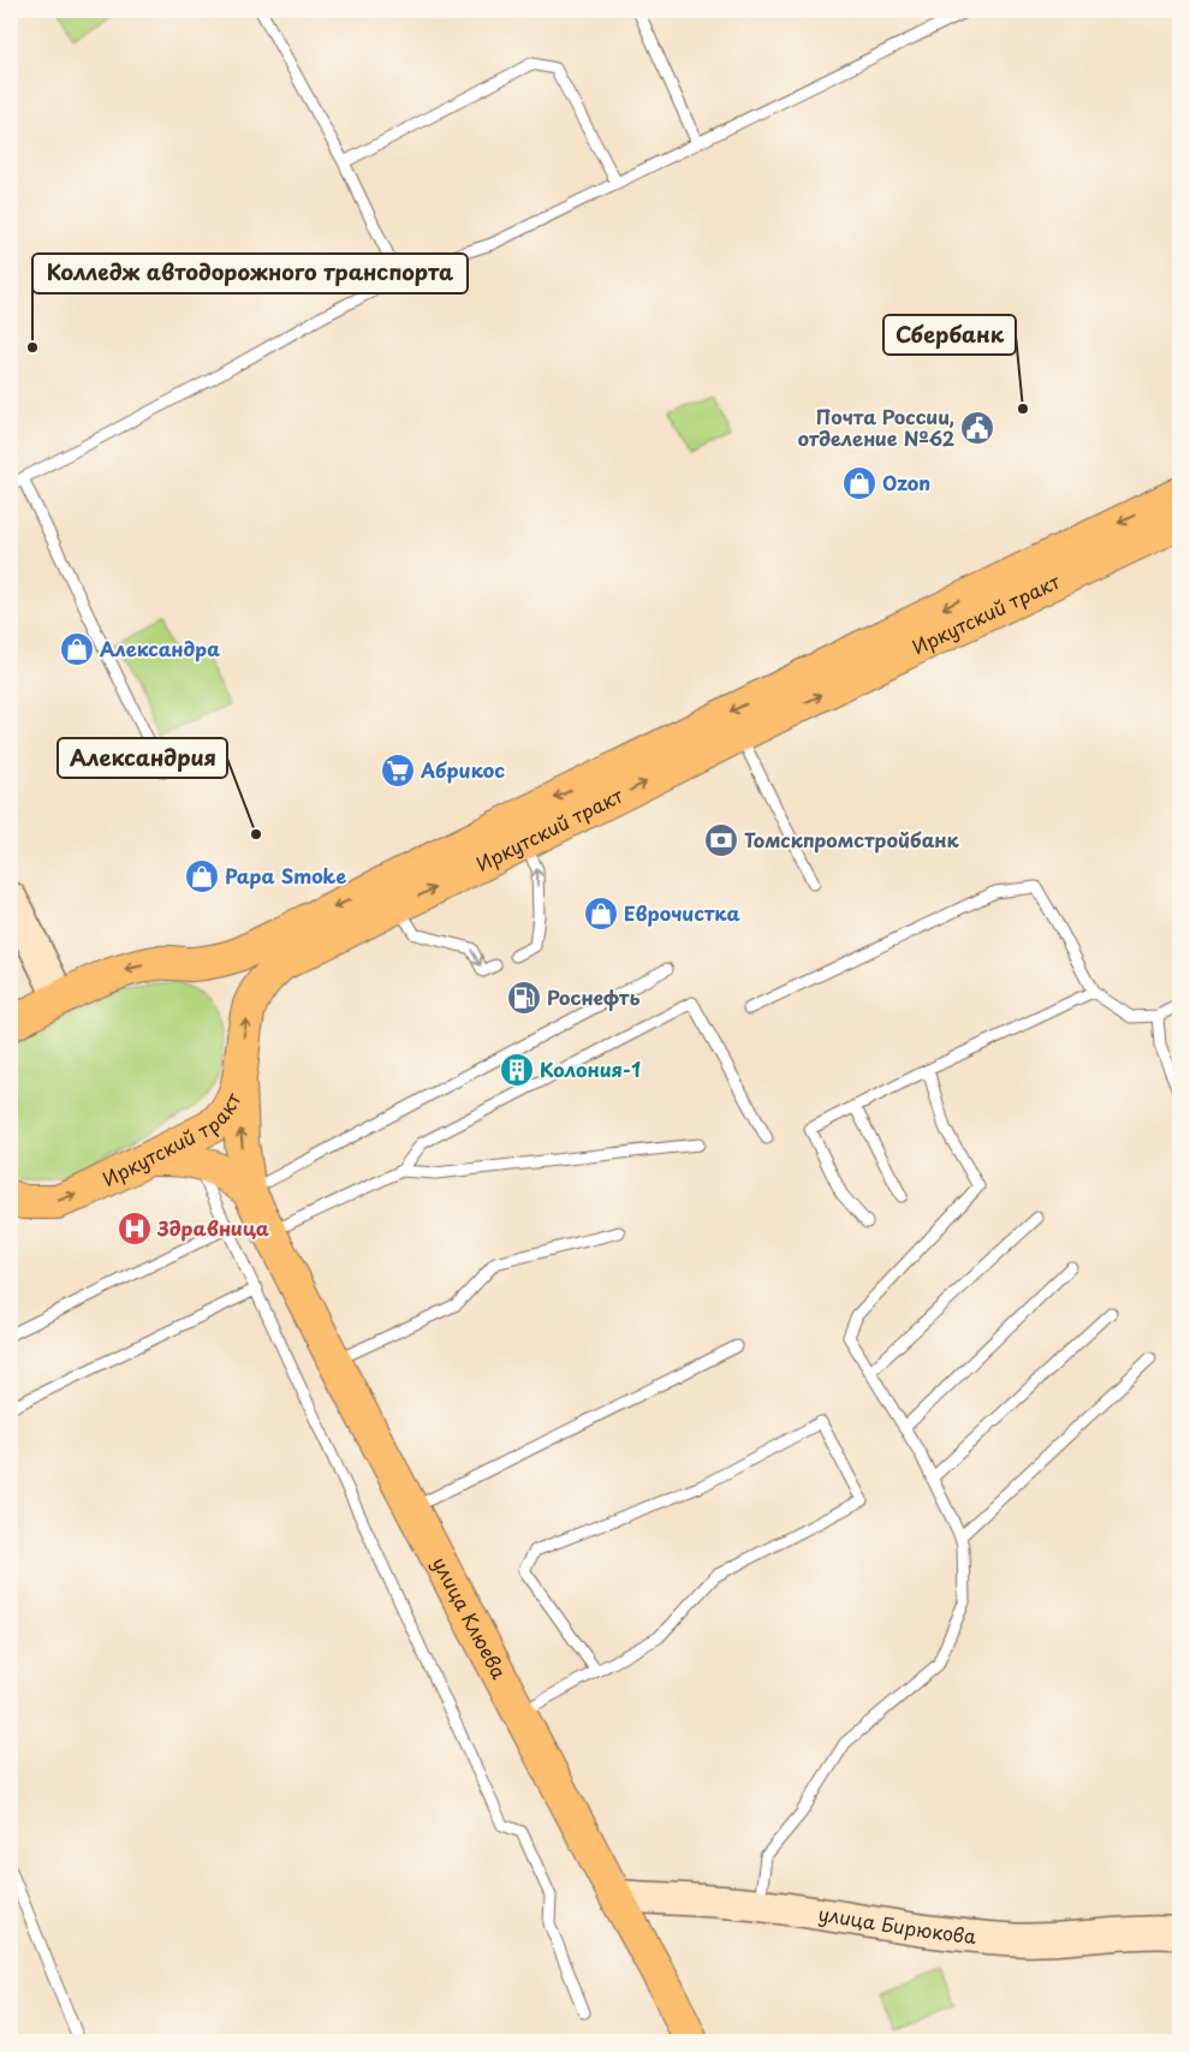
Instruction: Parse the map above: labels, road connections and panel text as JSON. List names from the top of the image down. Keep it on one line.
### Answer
{"streets":{"main road":["Иркутский тракт","улица Клюева"],"street":["улица Бирюкова"]},"crossings":[["Иркутский тракт","улица Клюева"],["улица Клюева","улица Бирюкова"]],"places":{"other":["Колледж автодорожного транспорта","Сбербанк","Александрия"],"public building":["Почта России, отделение №62"],"shop":["Ozon","Александра","Papa Smoke","Еврочистка"],"supermarket":["Абрикос"],"bank":["Томскпромстройбанк"],"fuel station":["Роснефть"],"building":["Колония-1"],"hospital":["Здравница"]}}
